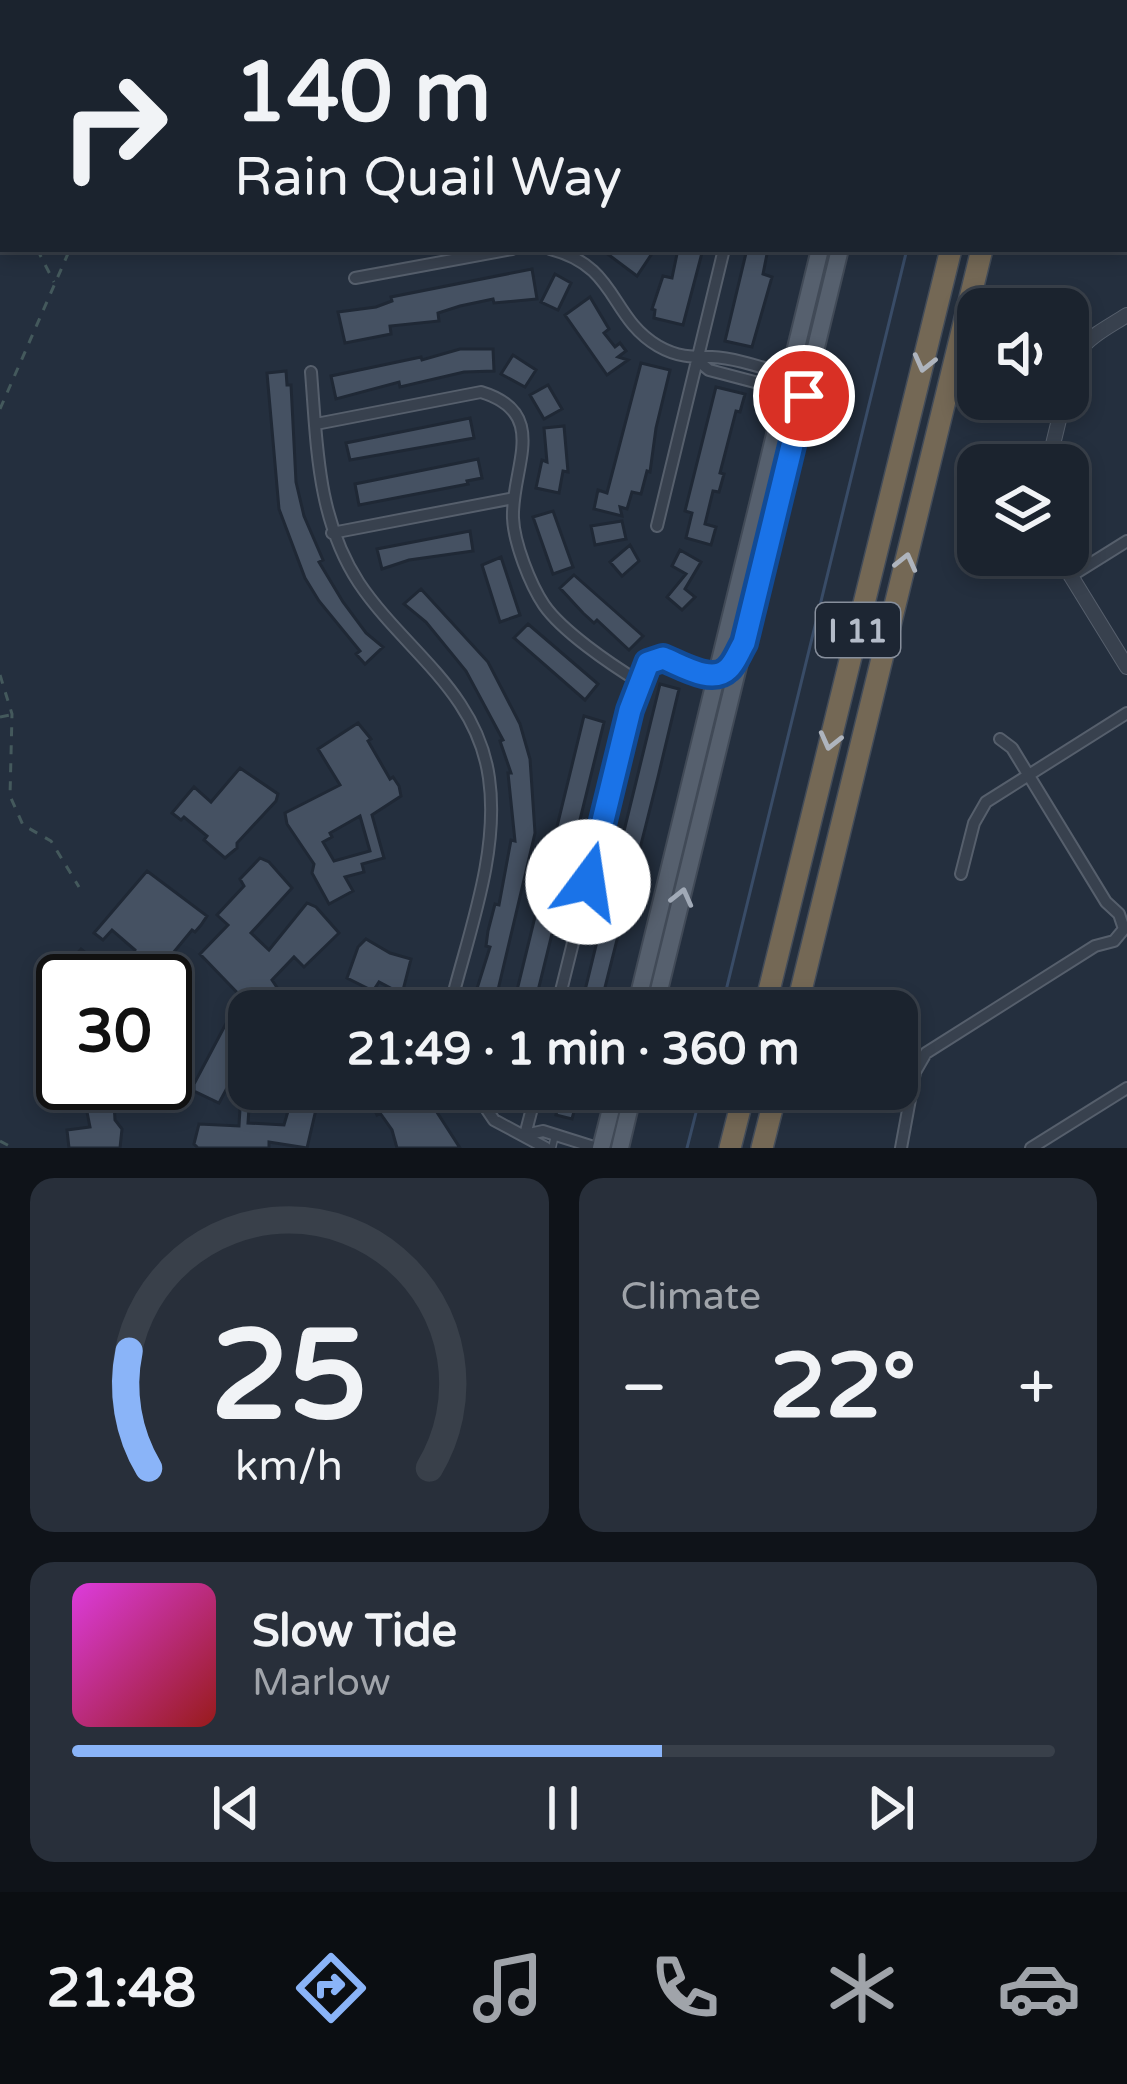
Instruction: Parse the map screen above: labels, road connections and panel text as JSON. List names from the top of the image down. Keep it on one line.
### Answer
{"streets":{"highway":["I 11"]},"page":{"turn":["140 m","Rain Quail Way"],"limit":"30","trip":"21:49 · 1 min · 360 m","tile":"Climate","heat":["−","22°","+"],"song":["Slow Tide","Marlow"],"tabs":"21:48","gauge":["25","km/h"]}}
